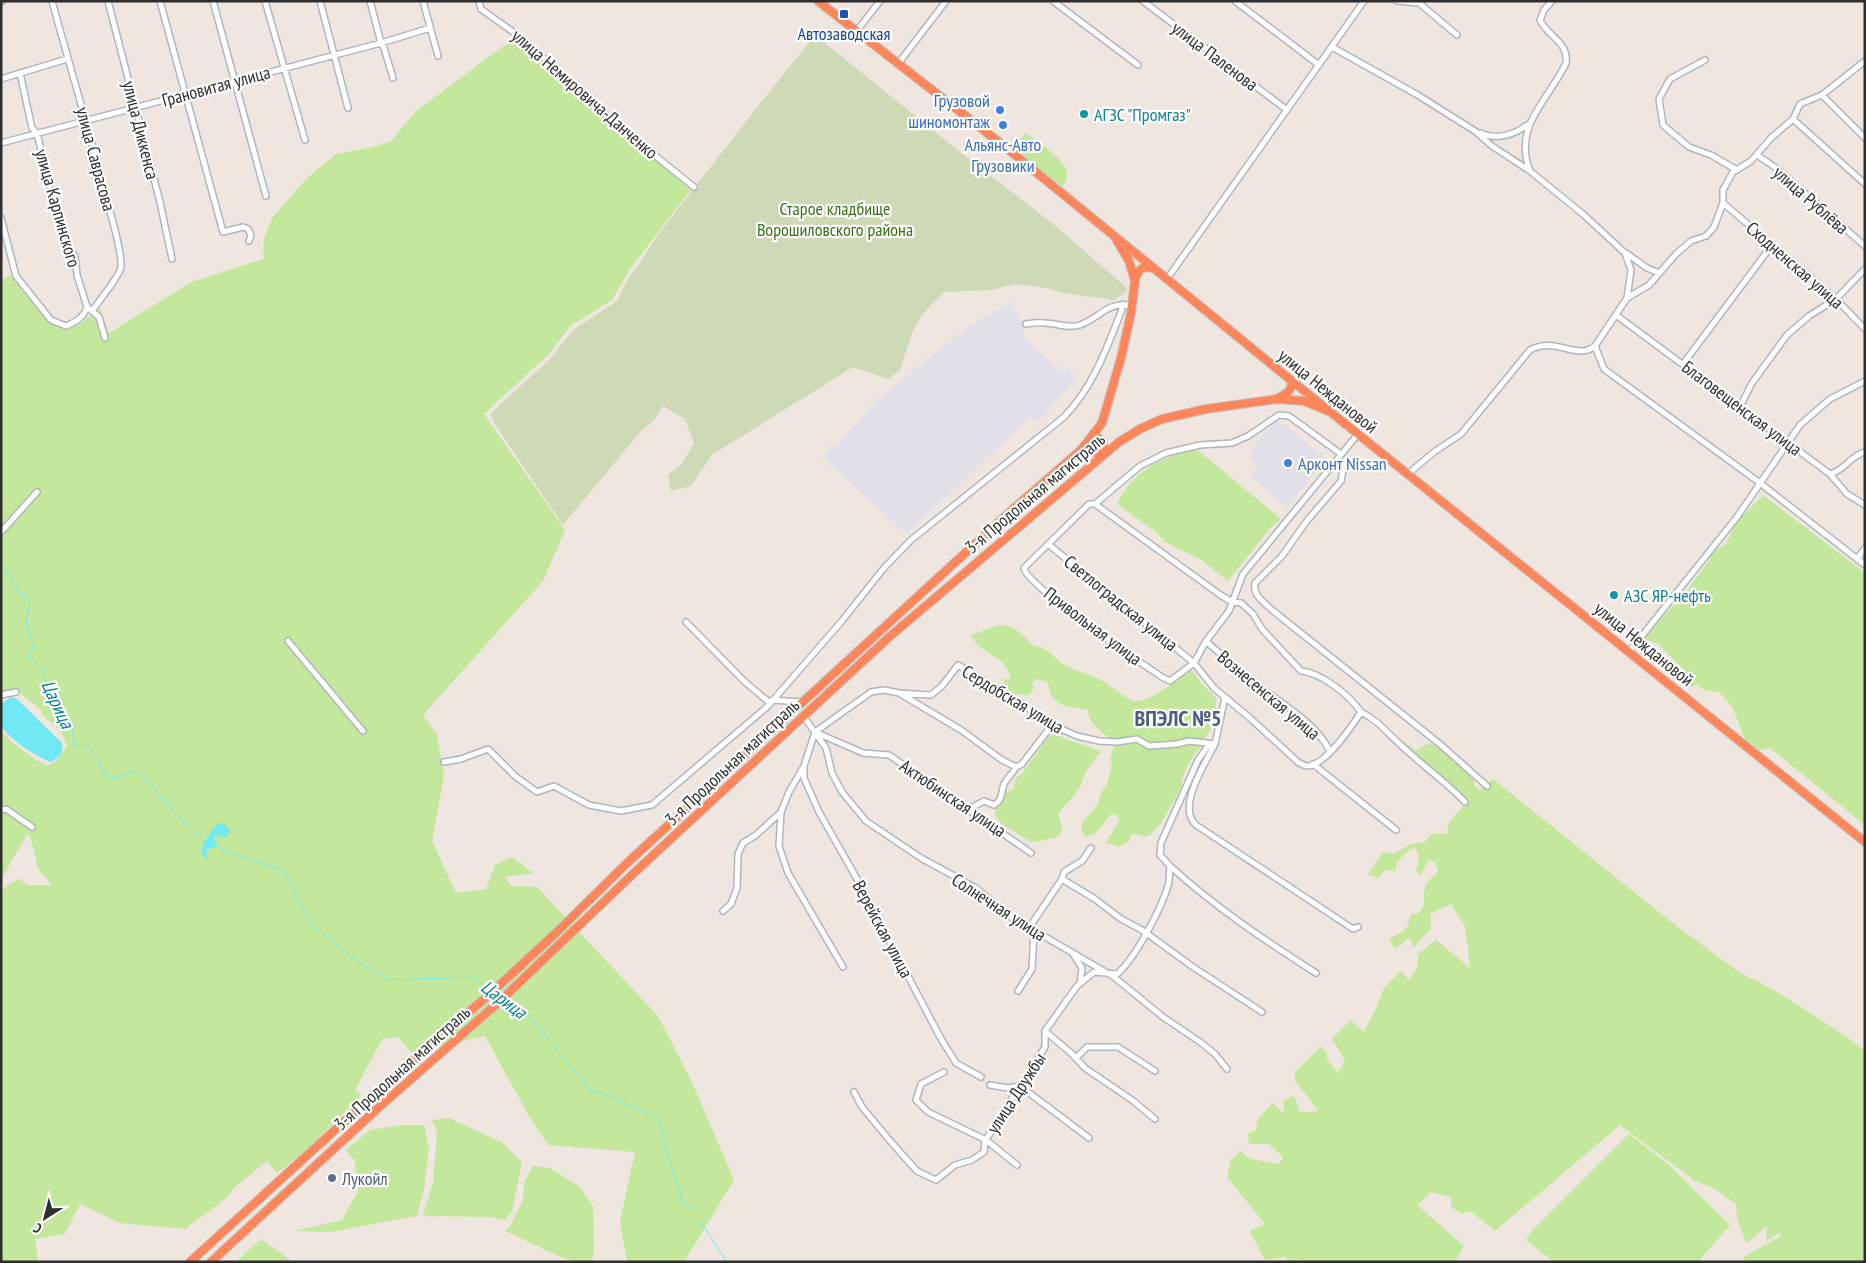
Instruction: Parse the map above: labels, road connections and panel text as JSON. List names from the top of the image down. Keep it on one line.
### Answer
{"streets":{"highway":["улица Неждановой","3-я Продольная магистраль"],"street":["улица Паленова","Грановитая улица","улица Немировича-Данченко","улица Диккенса","улица Саврасова","улица Рублёва","улица Карпинского","Сходненская улица","Благовещенская улица","Светлоградская улица","Привольная улица","Вознесенская улица","Сердобская улица","Актюбинская улица","Солнечная улица","Верейская улица","улица Дружбы"]},"crossings":[["Грановитая улица","улица Диккенса"],["Грановитая улица","улица Саврасова"],["Грановитая улица","улица Карпинского"],["улица Саврасова","улица Карпинского"],["улица Неждановой","3-я Продольная магистраль"],["3-я Продольная магистраль","Солнечная улица"],["Светлоградская улица","Привольная улица"],["Актюбинская улица","Солнечная улица"],["Солнечная улица","улица Дружбы"]],"districts":["ВПЭЛС №5"],"water":["Царица"],"parks":["Старое кладбище Ворошиловского района"],"places":{"transit":["Автозаводская"],"other":["Грузовой шиномонтаж","АГЗС \"Промгаз\"","Альянс-Авто Грузовики","Арконт Nissan","АЗС ЯР-нефть","Лукойл"]},"north":"bottom left"}
